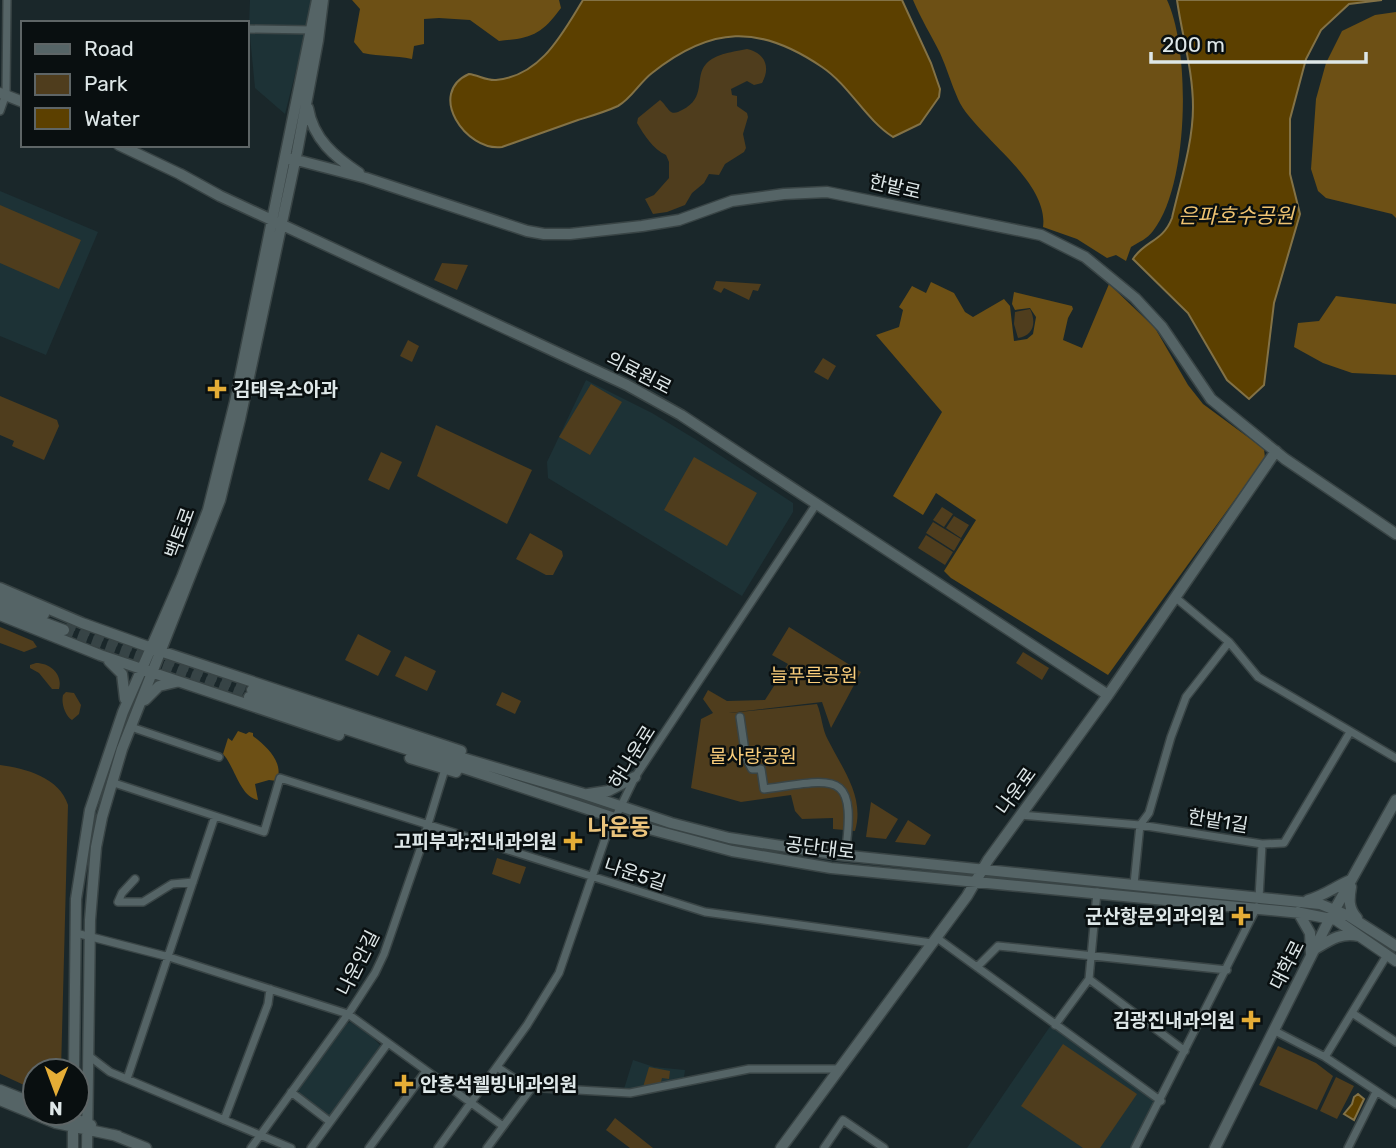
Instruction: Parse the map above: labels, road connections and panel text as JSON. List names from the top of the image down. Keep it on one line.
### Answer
{"streets":{"street":["한밭로","의료원로","백토로","하나운로","나운로","한밭1길","공단대로","나운5길","나운안길","대학로"]},"crossings":[["한밭로","백토로"],["한밭로","나운로"],["의료원로","백토로"],["의료원로","하나운로"],["의료원로","나운로"],["하나운로","공단대로"],["하나운로","나운5길"],["나운로","한밭1길"],["나운로","공단대로"],["나운로","나운5길"],["공단대로","대학로"],["나운5길","나운안길"]],"districts":["나운동"],"water":["은파호수공원"],"parks":["늘푸른공원","물사랑공원"],"places":{"health":["김태욱소아과","고피부과;전내과의원","군산항문외과의원","김광진내과의원","안홍석웰빙내과의원"]},"legend":["Road","Park","Water"],"scale_bar":"200 m","north":"bottom"}
